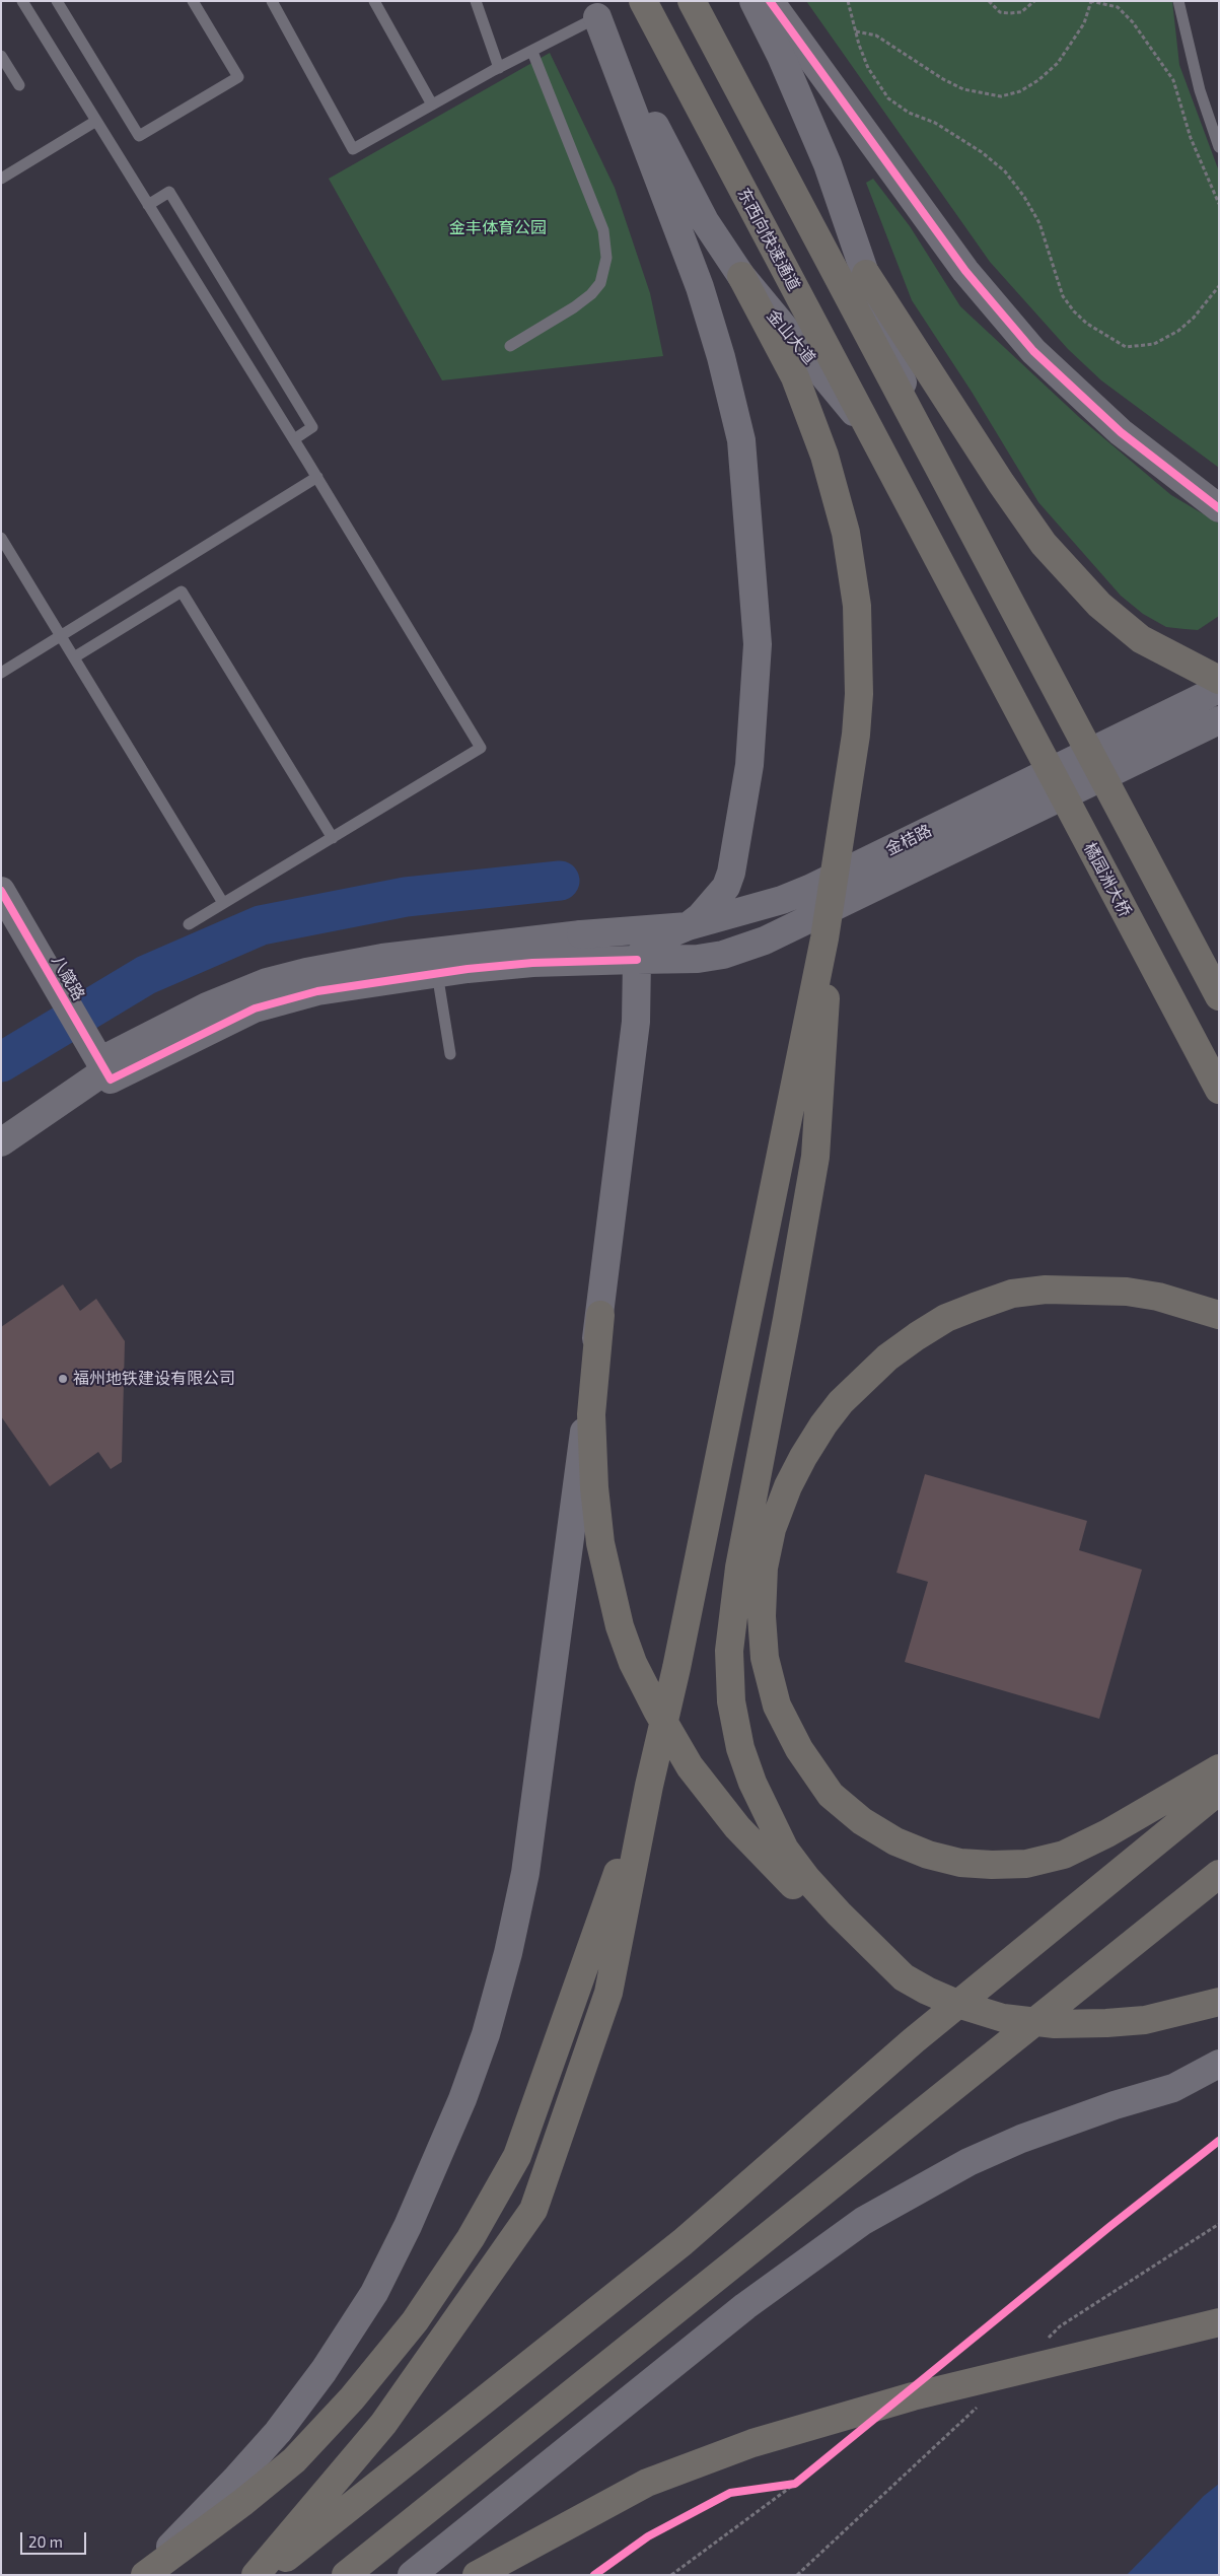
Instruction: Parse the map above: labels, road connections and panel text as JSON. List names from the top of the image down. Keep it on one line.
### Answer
{"streets":{"highway":["东西向快速通道","金山大道","橘园洲大桥"],"main road":["金桔路","八箴路"]},"crossings":[["东西向快速通道","金山大道"],["金山大道","橘园洲大桥"],["金桔路","八箴路"]],"parks":["金丰体育公园"],"places":["福州地铁建设有限公司"],"scale_bar":"20 m"}
